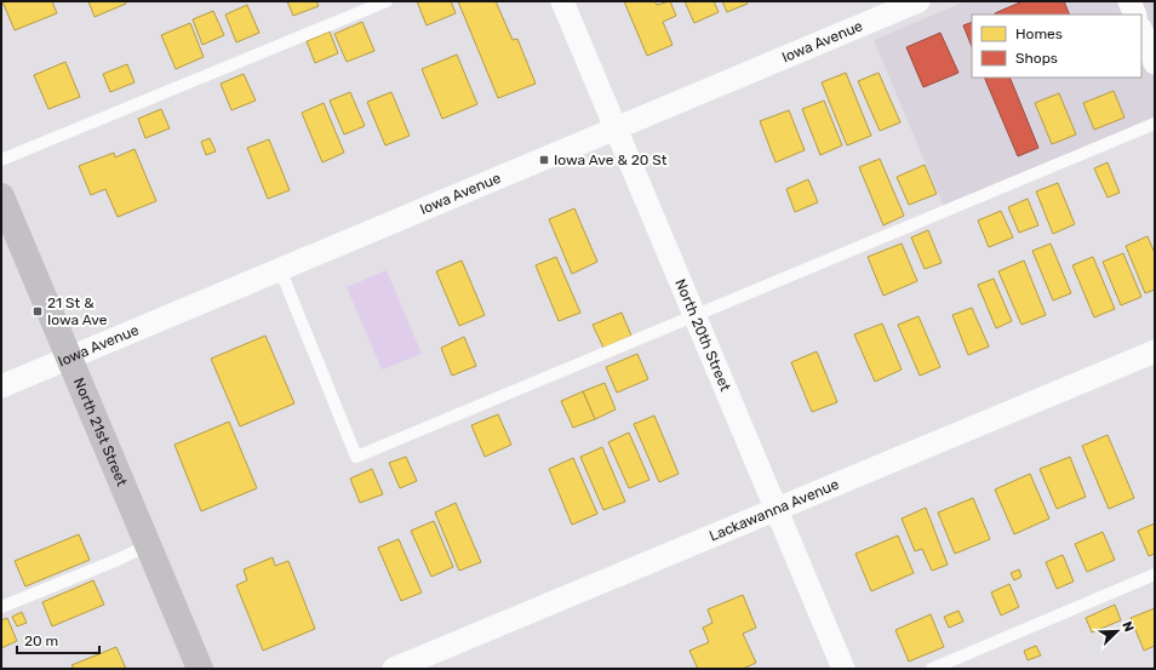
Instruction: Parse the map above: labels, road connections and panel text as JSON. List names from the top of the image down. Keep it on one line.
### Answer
{"streets":{"street":["Iowa Avenue","North 20th Street","North 21st Street","Lackawanna Avenue"]},"crossings":[["Iowa Avenue","North 20th Street"],["Iowa Avenue","North 21st Street"],["North 20th Street","Lackawanna Avenue"]],"places":{"transit":["Iowa Ave & 20 St","21 St & Iowa Ave"]},"legend":["Homes","Shops"],"scale_bar":"20 m","north":"top right"}
